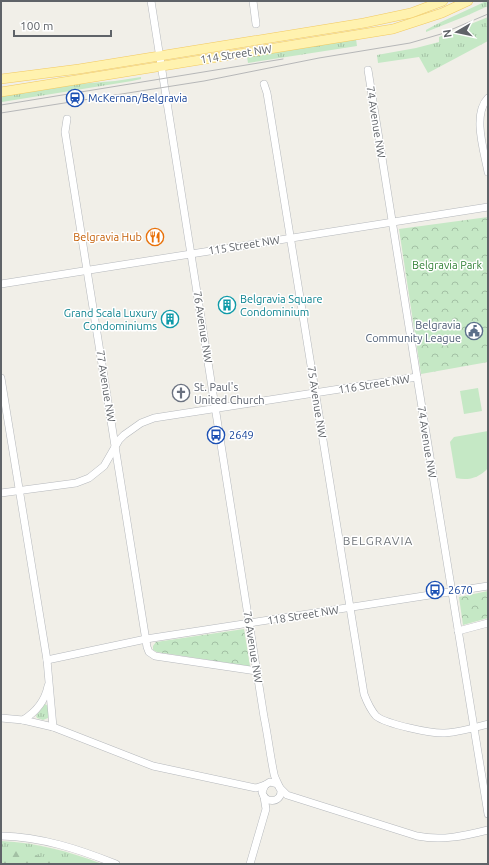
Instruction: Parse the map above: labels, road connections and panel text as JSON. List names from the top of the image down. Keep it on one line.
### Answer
{"streets":{"main road":["114 Street NW"],"street":["74 Avenue NW","115 Street NW","76 Avenue NW","116 Street NW","77 Avenue NW","75 Avenue NW","118 Street NW"]},"crossings":[["114 Street NW","76 Avenue NW"],["74 Avenue NW","115 Street NW"],["74 Avenue NW","116 Street NW"],["74 Avenue NW","75 Avenue NW"],["74 Avenue NW","118 Street NW"],["115 Street NW","76 Avenue NW"],["115 Street NW","77 Avenue NW"],["115 Street NW","75 Avenue NW"],["76 Avenue NW","116 Street NW"],["76 Avenue NW","77 Avenue NW"],["76 Avenue NW","118 Street NW"],["116 Street NW","77 Avenue NW"],["116 Street NW","75 Avenue NW"],["77 Avenue NW","118 Street NW"],["75 Avenue NW","118 Street NW"]],"districts":["BELGRAVIA"],"parks":["Belgravia Park"],"places":{"station":["McKernan/Belgravia"],"restaurant":["Belgravia Hub"],"building":["Belgravia Square Condominium","Grand Scala Luxury Condominiums"],"public building":["Belgravia Community League"],"church":["St. Paul's United Church"],"bus stop":["2649","2670"]},"scale_bar":"100 m","north":"left"}
